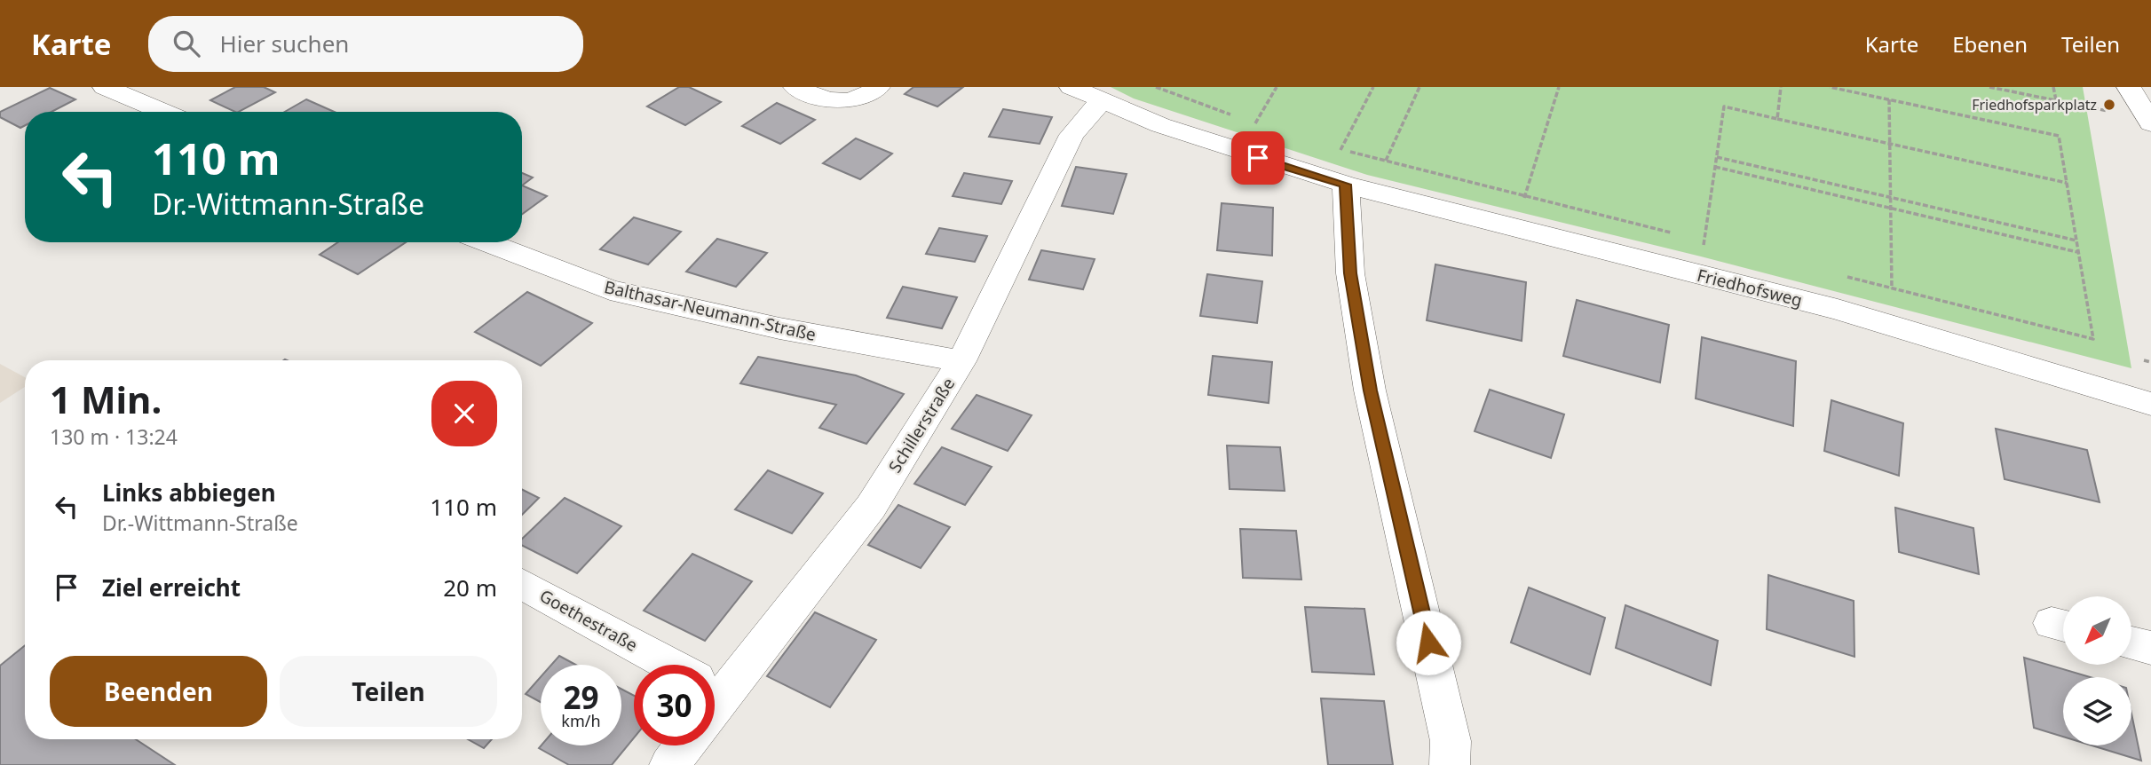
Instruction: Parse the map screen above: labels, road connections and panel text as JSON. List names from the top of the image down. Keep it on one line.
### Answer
{"streets":{"street":["Friedhofsweg","Balthasar-Neumann-Straße","Schillerstraße","Goethestraße"]},"crossings":[["Friedhofsweg","Schillerstraße"],["Balthasar-Neumann-Straße","Schillerstraße"]],"places":["Friedhofsparkplatz"],"north":"bottom left","page":{"header":"Karte","search":"Hier suchen","nav":["Karte","Ebenen","Teilen"],"turn":["110 m","Dr.-Wittmann-Straße"],"heading":["1 Min.","130 m · 13:24"],"list":[{"name":"Links abbiegen","note":"Dr.-Wittmann-Straße","value":"110 m"},{"name":"Ziel erreicht","value":"20 m"}],"buttons":["Beenden","Teilen"],"speed":"29 km/h","limit":"30"}}
